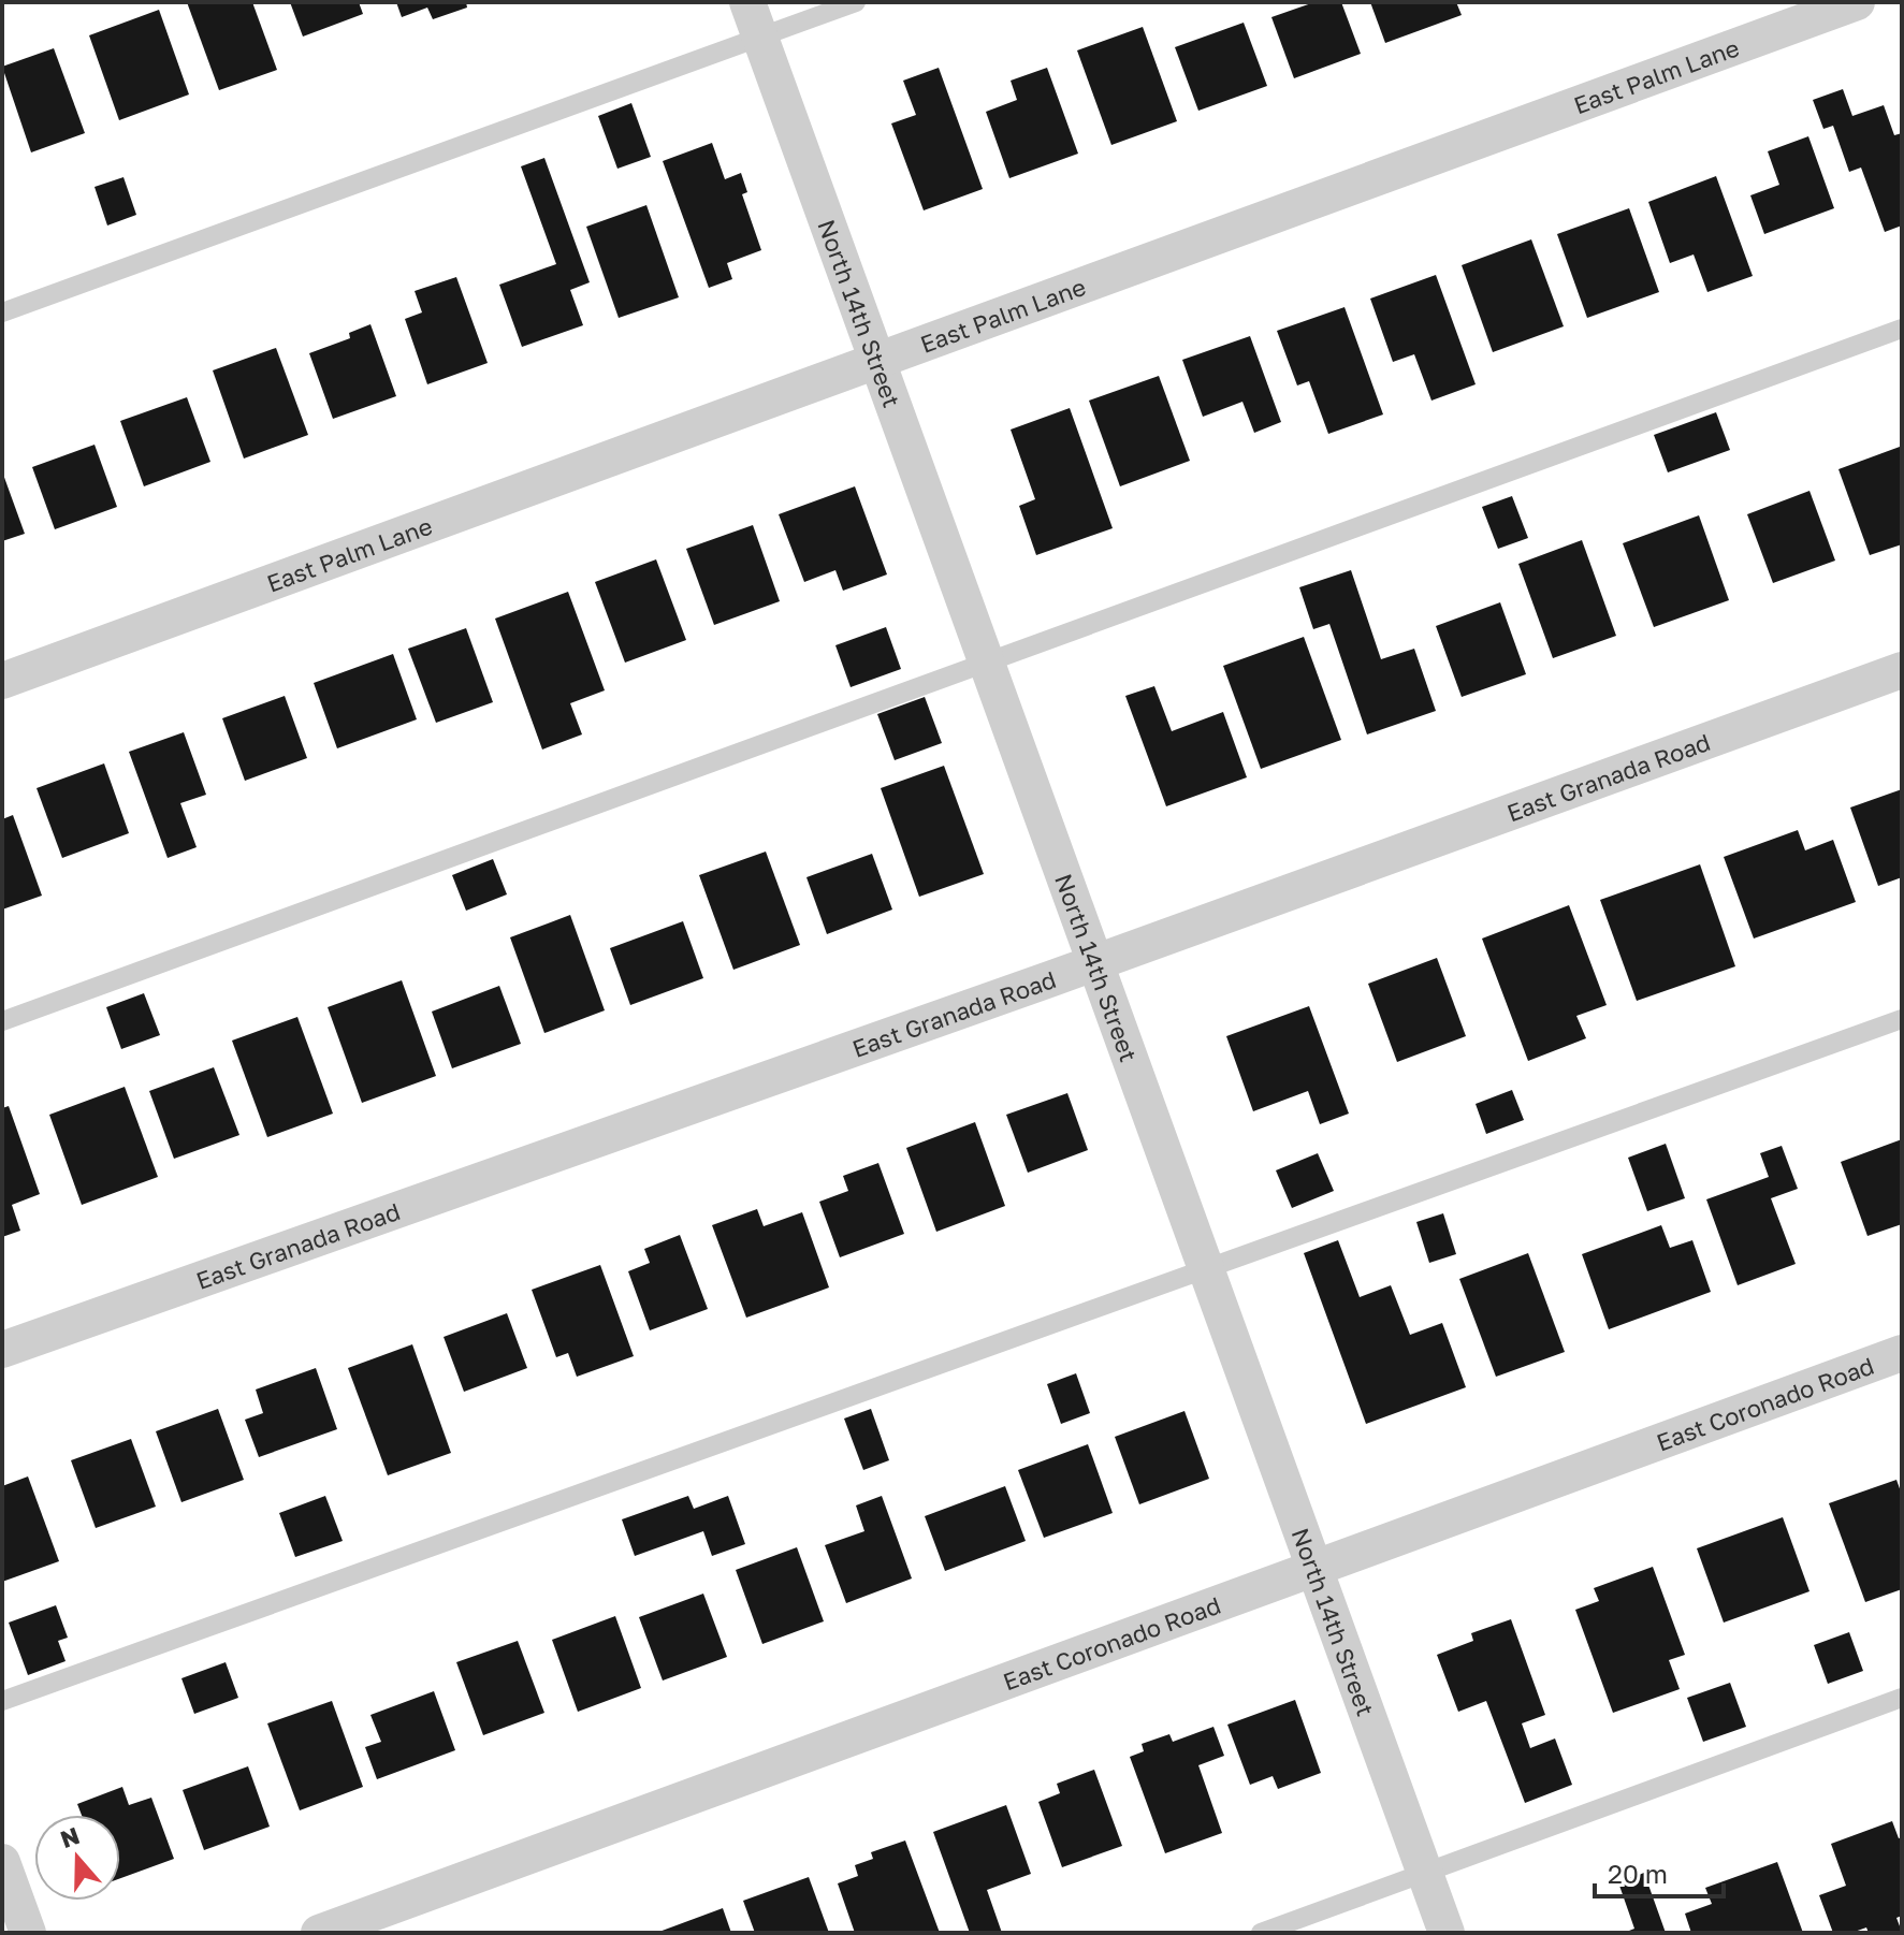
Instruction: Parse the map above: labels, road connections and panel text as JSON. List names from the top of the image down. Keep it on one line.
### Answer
{"streets":{"street":["East Palm Lane","North 14th Street","East Granada Road","East Coronado Road"]},"crossings":[["East Palm Lane","North 14th Street"],["North 14th Street","East Granada Road"],["North 14th Street","East Coronado Road"]],"scale_bar":"20 m","north":"top"}
